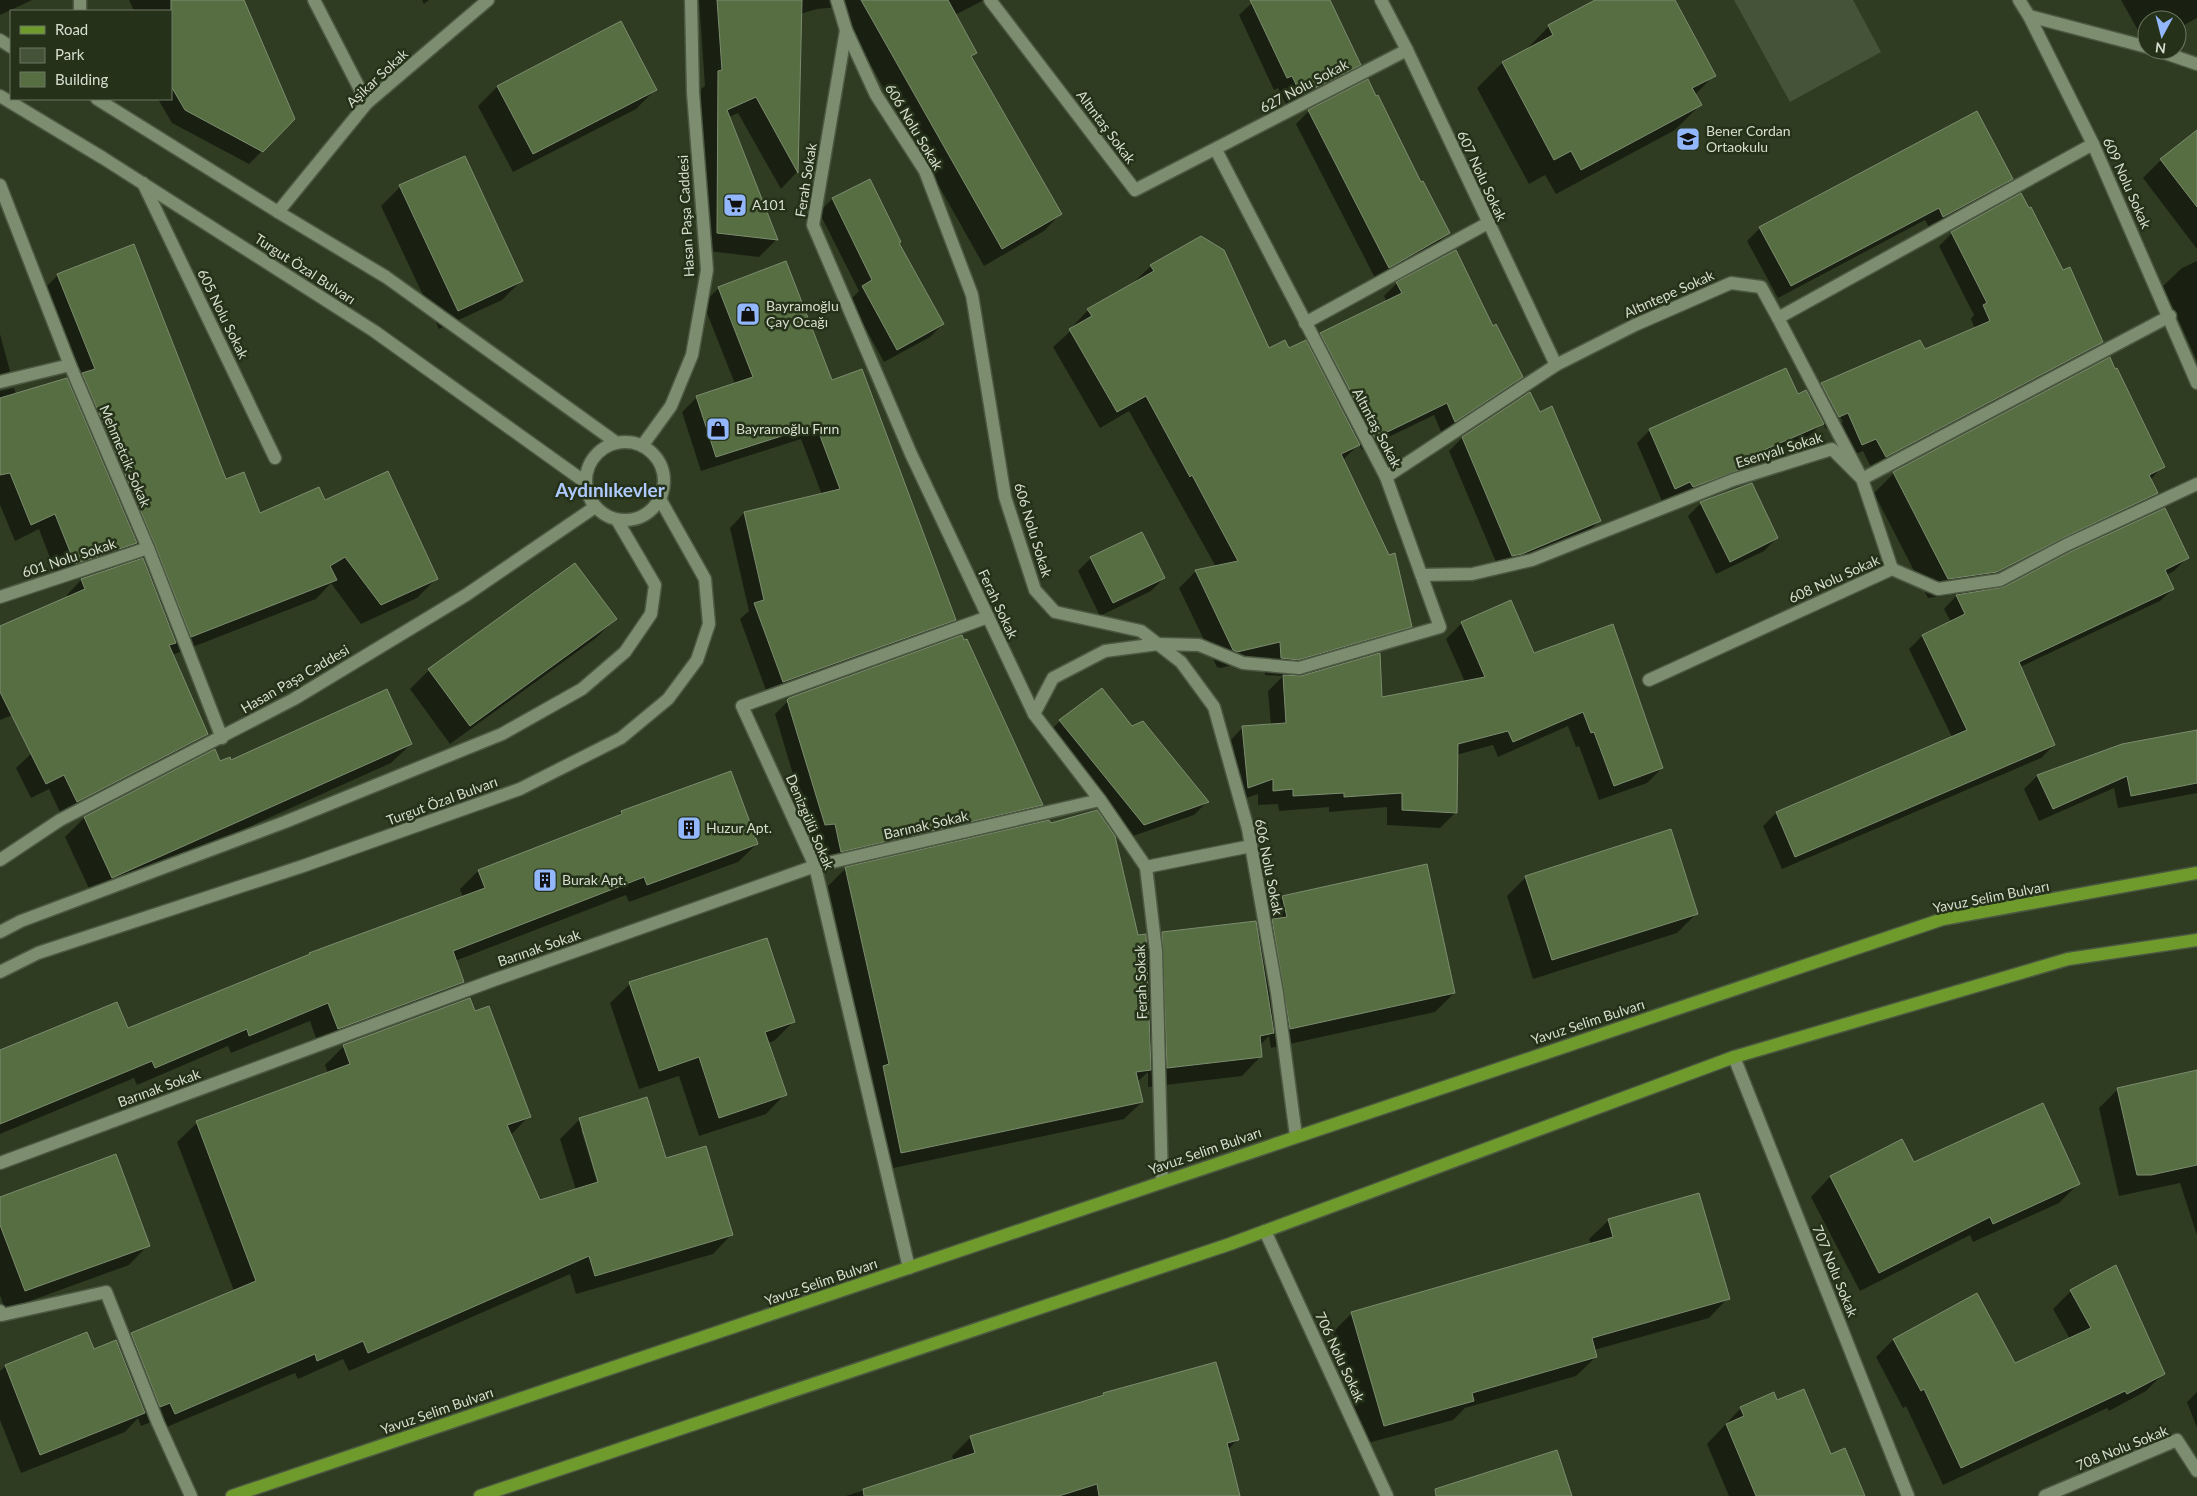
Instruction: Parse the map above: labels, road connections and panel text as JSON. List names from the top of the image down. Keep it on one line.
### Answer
{"streets":{"main road":["Yavuz Selim Bulvarı"],"street":["Aşikar Sokak","627 Nolu Sokak","606 Nolu Sokak","Altıntaş Sokak","607 Nolu Sokak","Ferah Sokak","609 Nolu Sokak","Hasan Paşa Caddesi","Turgut Özal Bulvarı","Altıntepe Sokak","605 Nolu Sokak","Esenyalı Sokak","Mehmetcik Sokak","601 Nolu Sokak","608 Nolu Sokak","Denizgülü Sokak","Barınak Sokak","707 Nolu Sokak","706 Nolu Sokak","708 Nolu Sokak"]},"crossings":[["627 Nolu Sokak","Altıntaş Sokak"],["627 Nolu Sokak","607 Nolu Sokak"],["606 Nolu Sokak","Altıntaş Sokak"],["606 Nolu Sokak","Ferah Sokak"],["606 Nolu Sokak","Yavuz Selim Bulvarı"],["Altıntaş Sokak","Ferah Sokak"],["Altıntaş Sokak","Altıntepe Sokak"],["Altıntaş Sokak","Esenyalı Sokak"],["607 Nolu Sokak","Altıntepe Sokak"],["Ferah Sokak","Denizgülü Sokak"],["Ferah Sokak","Barınak Sokak"],["Ferah Sokak","Yavuz Selim Bulvarı"],["Hasan Paşa Caddesi","Turgut Özal Bulvarı"],["Hasan Paşa Caddesi","Mehmetcik Sokak"],["Turgut Özal Bulvarı","605 Nolu Sokak"],["Mehmetcik Sokak","601 Nolu Sokak"],["Denizgülü Sokak","Barınak Sokak"],["Denizgülü Sokak","Yavuz Selim Bulvarı"]],"districts":["Aydınlıkevler"],"places":{"school or university":["Bener Cordan Ortaokulu"],"supermarket":["A101"],"shop":["Bayramoğlu Çay Ocağı","Bayramoğlu Fırın"],"building":["Huzur Apt.","Burak Apt."]},"legend":["Road","Park","Building"],"north":"bottom"}
